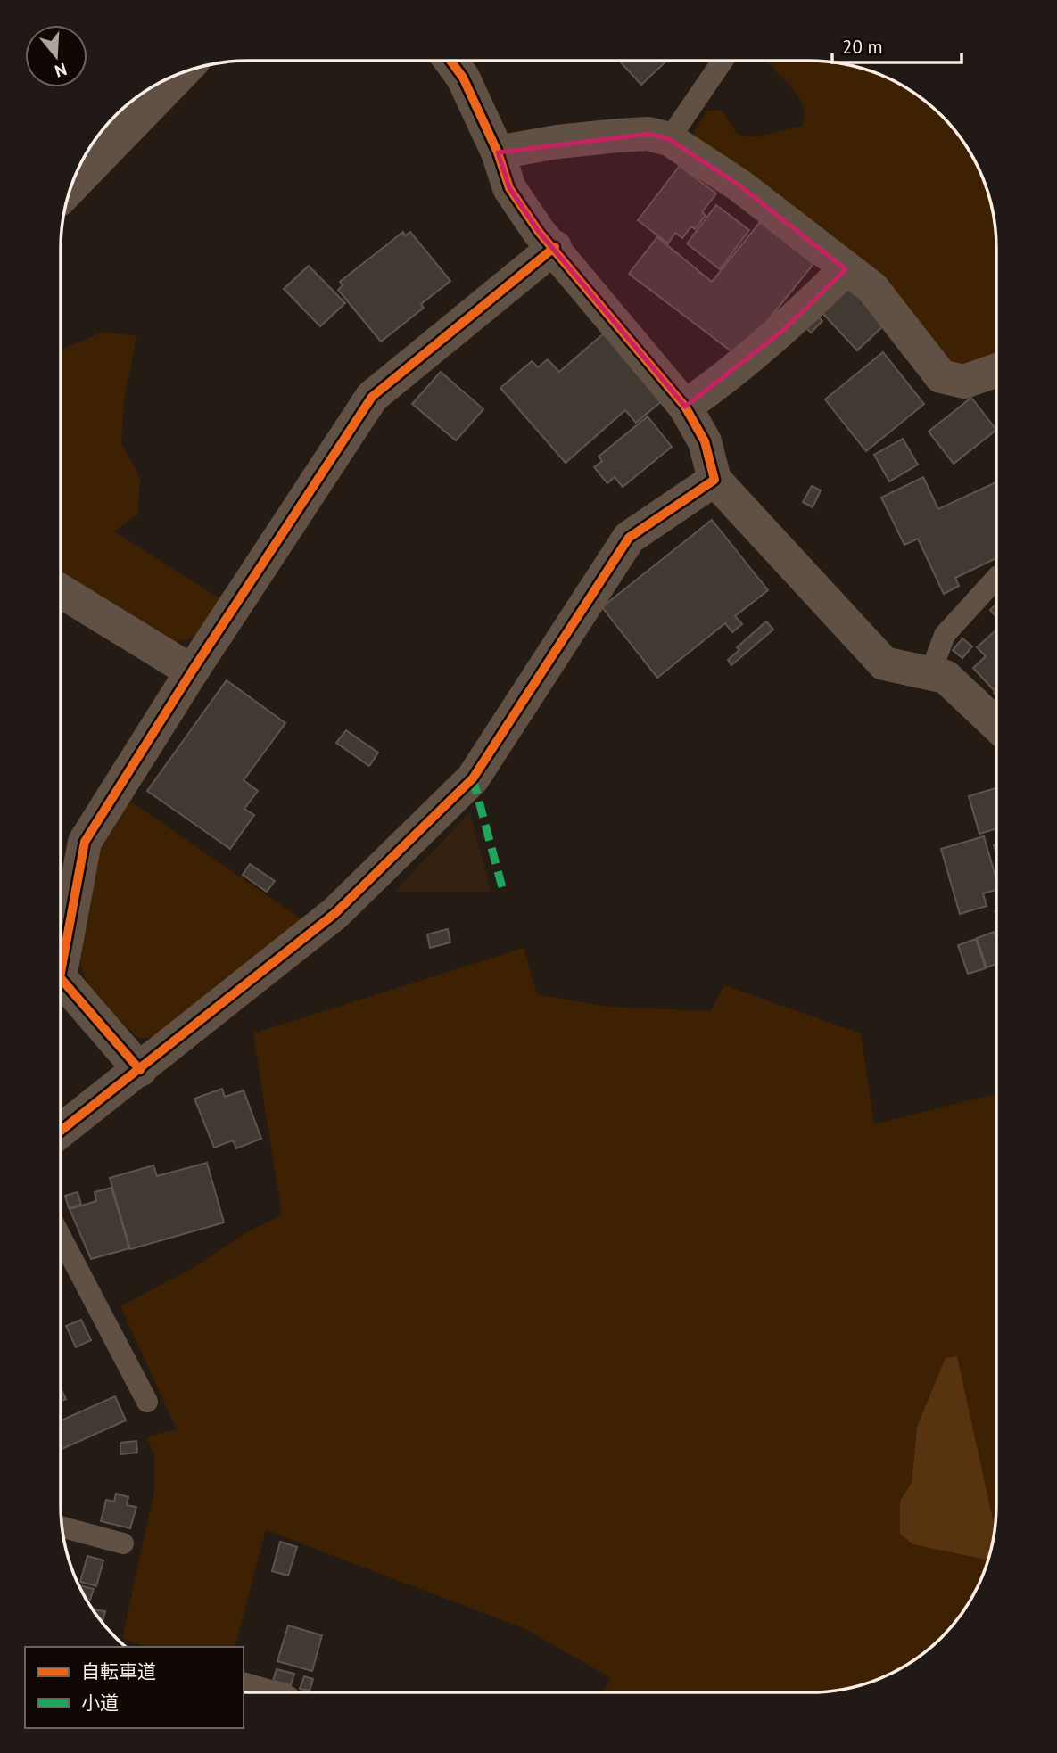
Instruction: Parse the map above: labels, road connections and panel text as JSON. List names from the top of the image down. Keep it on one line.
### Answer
{"legend":["自転車道","小道"],"scale_bar":"20 m","north":"bottom"}
